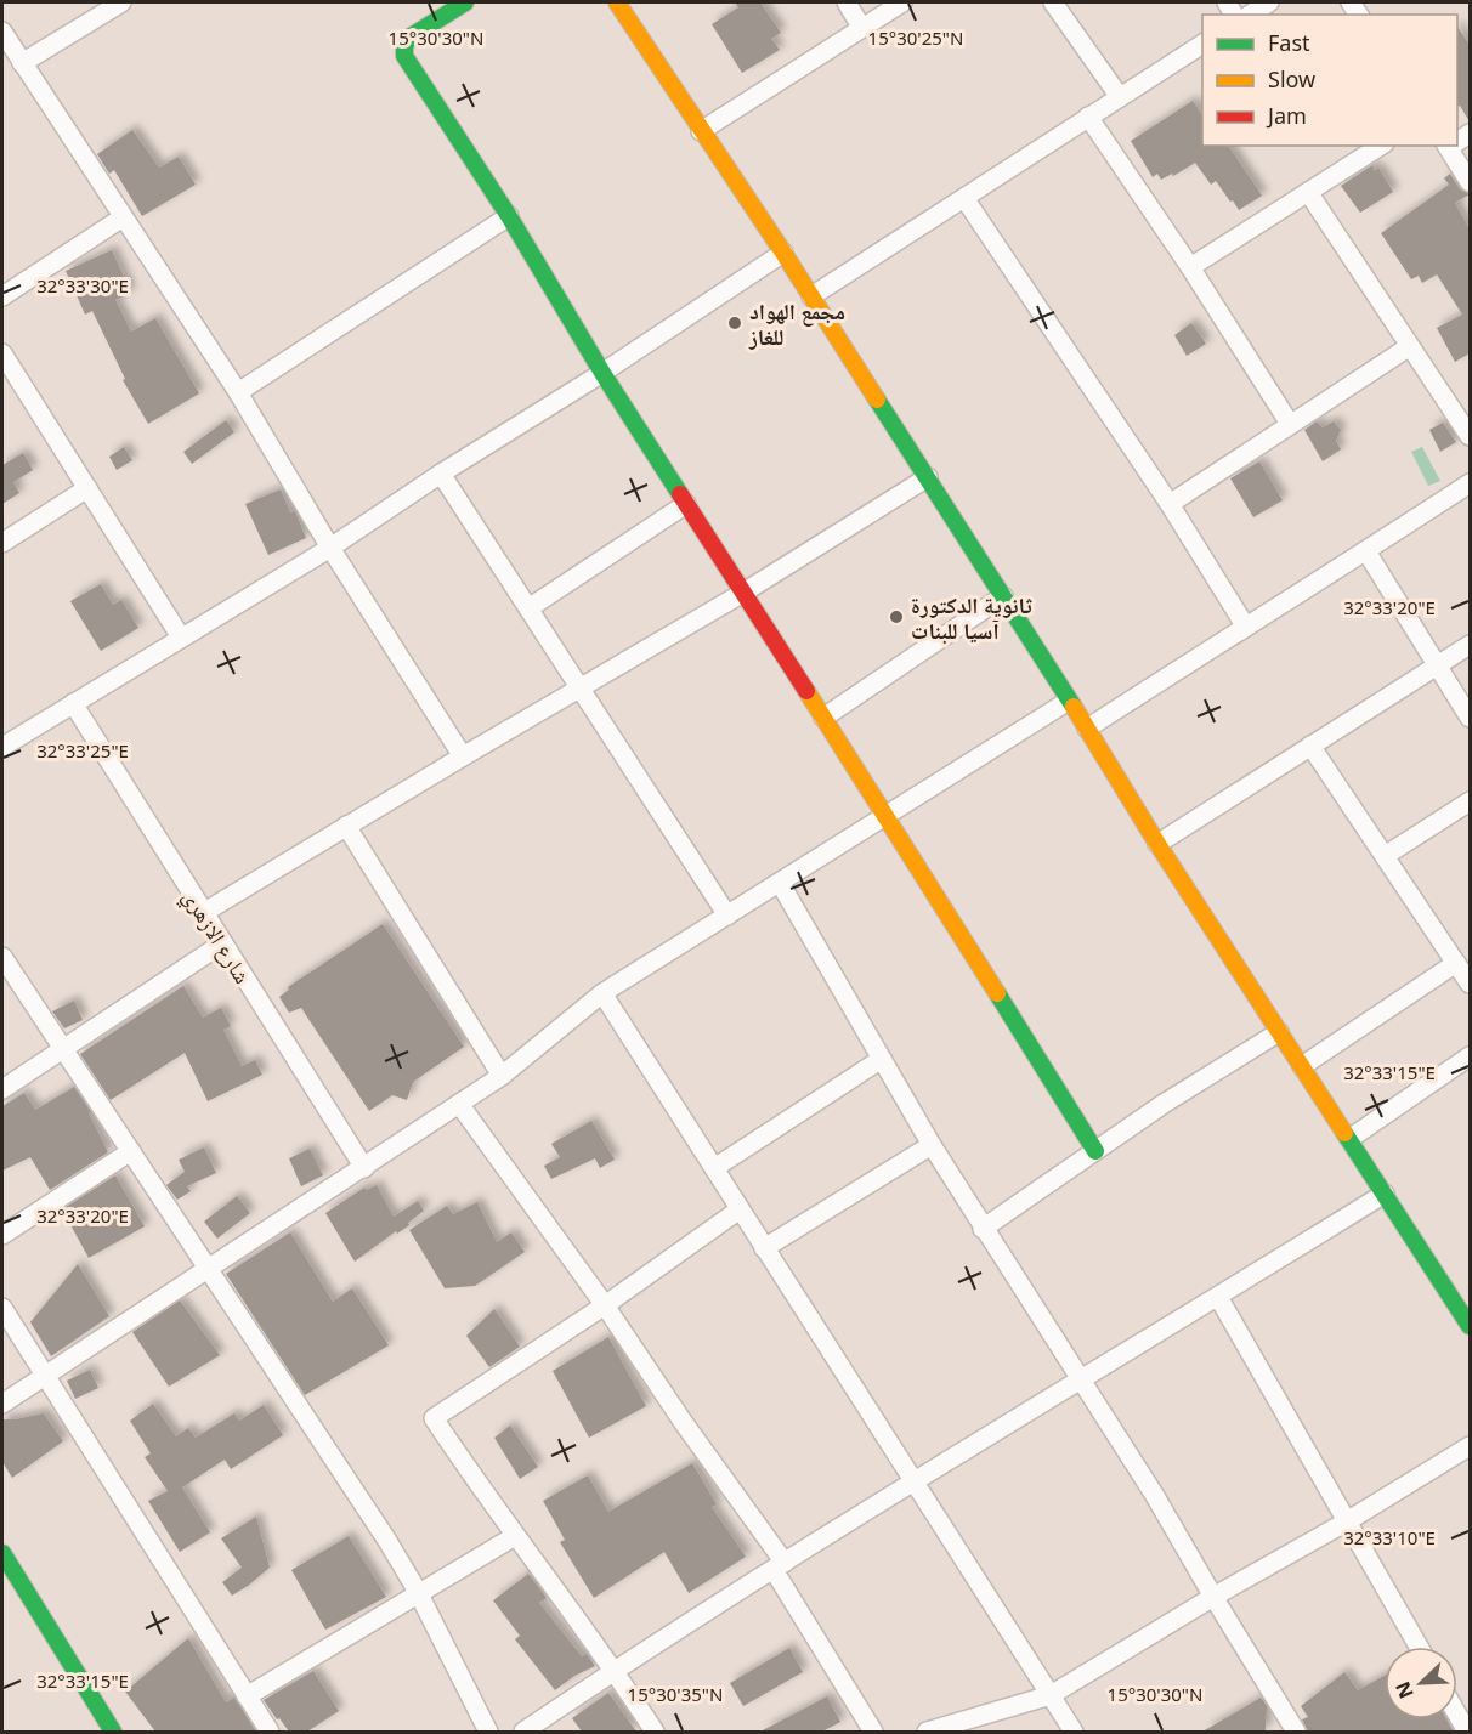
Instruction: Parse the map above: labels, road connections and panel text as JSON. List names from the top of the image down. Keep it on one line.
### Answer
{"streets":{"street":["شارع الازهري"]},"places":["مجمع الهواد للغاز","ثانوية الدكتورة آسيا للبنات"],"legend":["Fast","Slow","Jam"],"north":"bottom left","coordinates":["15°30'30\"N","15°30'25\"N","32°33'30\"E","32°33'20\"E","32°33'25\"E","32°33'15\"E","32°33'10\"E","15°30'35\"N"]}
